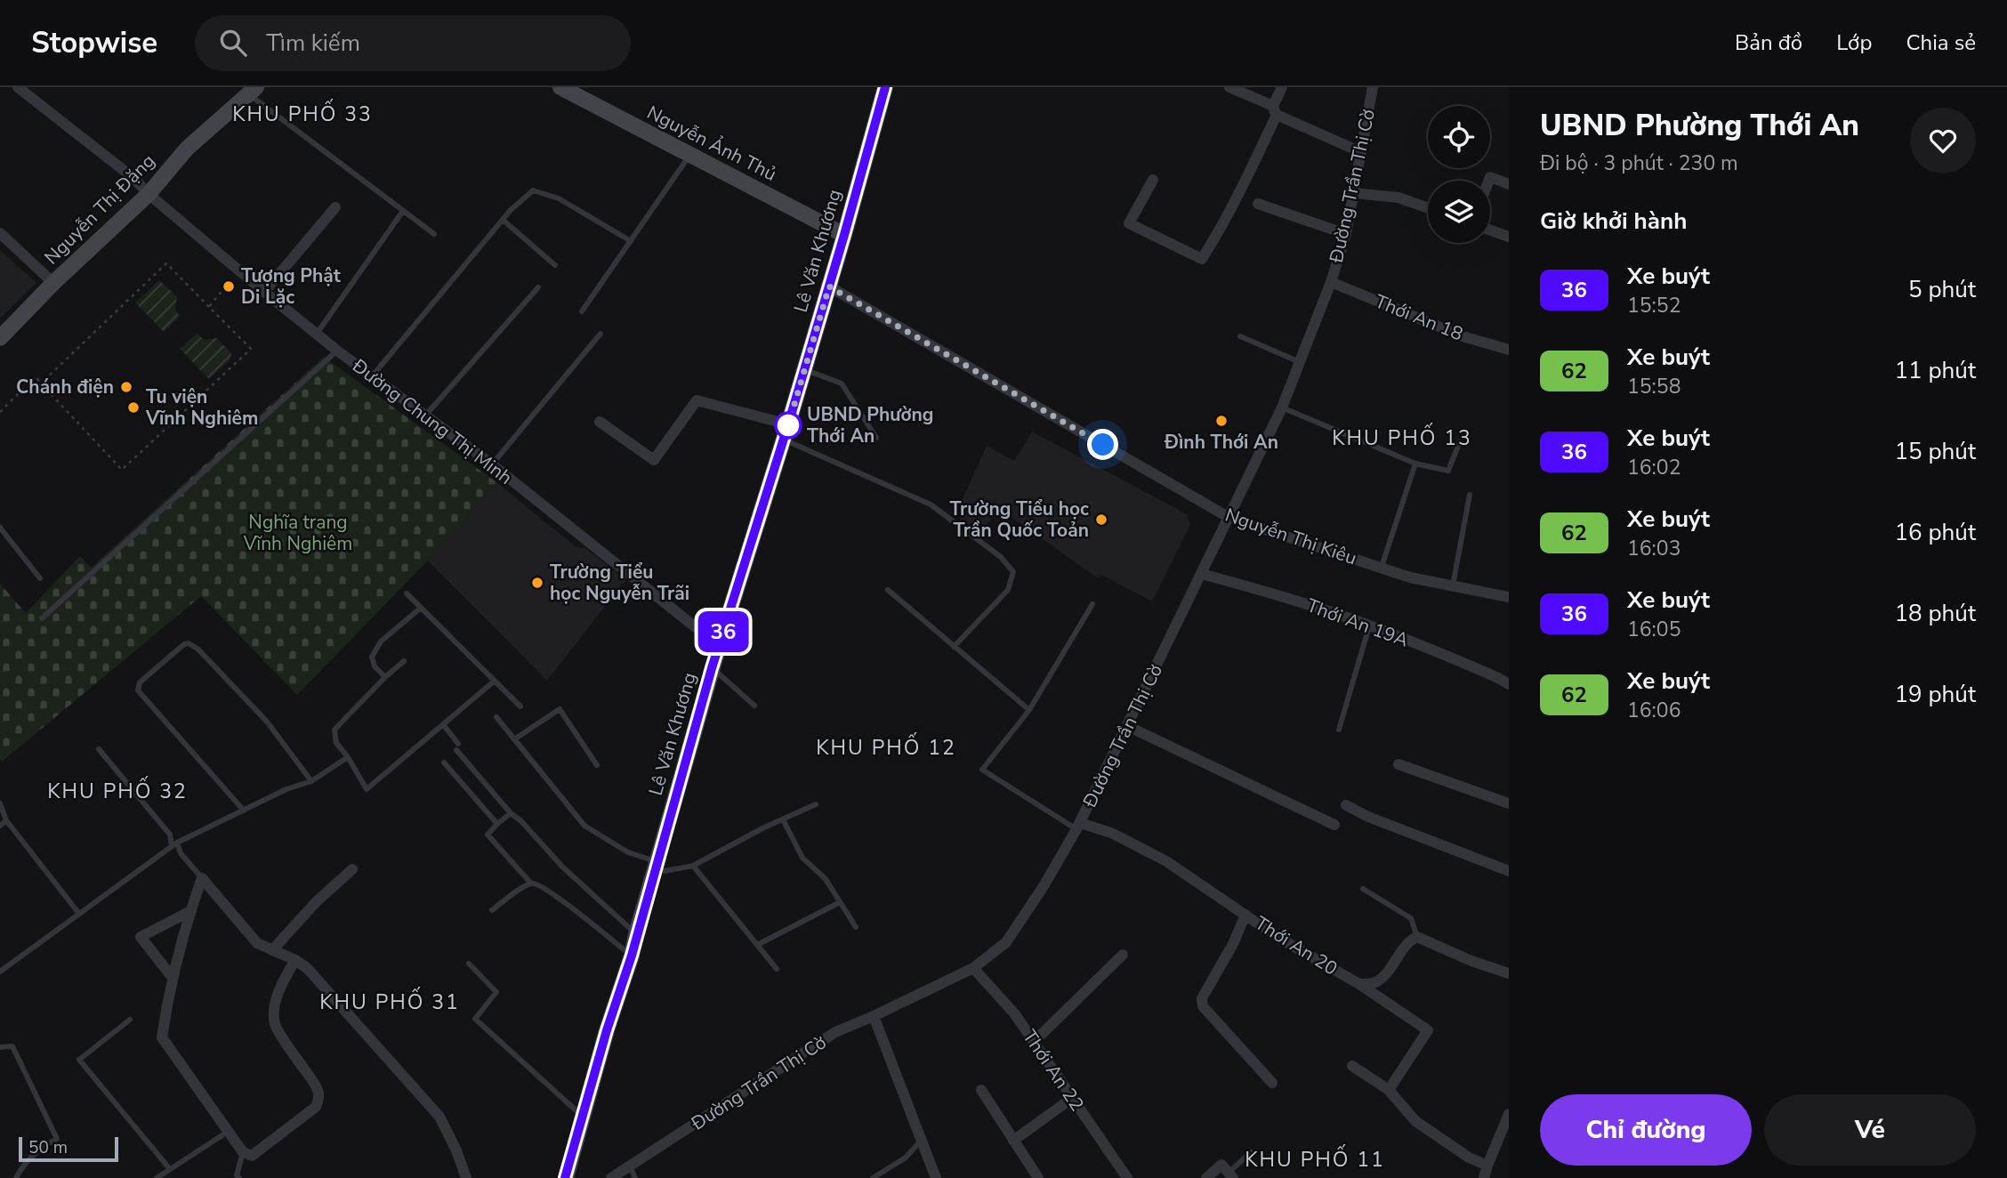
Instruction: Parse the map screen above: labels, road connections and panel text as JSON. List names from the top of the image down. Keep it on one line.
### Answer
{"streets":{"main road":["Nguyễn Ảnh Thủ","Nguyễn Thị Đặng","Lê Văn Khương"],"street":["Đường Trần Thị Cờ","Thới An 18","Đường Chung Thị Minh","Nguyễn Thị Kiêu","Thới An 19A","Thới An 20","Thới An 22"]},"crossings":[["Nguyễn Ảnh Thủ","Lê Văn Khương"],["Đường Trần Thị Cờ","Thới An 18"],["Đường Trần Thị Cờ","Nguyễn Thị Kiêu"],["Đường Trần Thị Cờ","Thới An 19A"],["Đường Trần Thị Cờ","Thới An 20"],["Đường Trần Thị Cờ","Thới An 22"],["Nguyễn Thị Đặng","Đường Chung Thị Minh"],["Lê Văn Khương","Đường Chung Thị Minh"],["Lê Văn Khương","Nguyễn Thị Kiêu"]],"districts":["KHU PHỐ 33","KHU PHỐ 13","KHU PHỐ 12","KHU PHỐ 32","KHU PHỐ 31","KHU PHỐ 11"],"parks":["Nghĩa trang Vĩnh Nghiêm"],"places":["Tượng Phật Di Lặc","Chánh điện","Tu viện Vĩnh Nghiêm","Đình Thới An","UBND Phường Thới An","Trường Tiểu học Trần Quốc Toản","Trường Tiểu học Nguyễn Trãi"],"lines":["bus line 36"],"scale_bar":"50 m","page":{"header":"Stopwise","search":"Tìm kiếm","nav":["Bản đồ","Lớp","Chia sẻ"],"on_map":"36","heading":[["UBND Phường Thới An","Đi bộ · 3 phút · 230 m"],"Giờ khởi hành"],"list":[{"mark":"36","name":"Xe buýt","note":"15:52","value":"5 phút"},{"mark":"62","name":"Xe buýt","note":"15:58","value":"11 phút"},{"mark":"36","name":"Xe buýt","note":"16:02","value":"15 phút"},{"mark":"62","name":"Xe buýt","note":"16:03","value":"16 phút"},{"mark":"36","name":"Xe buýt","note":"16:05","value":"18 phút"},{"mark":"62","name":"Xe buýt","note":"16:06","value":"19 phút"}],"buttons":["Chỉ đường","Vé"],"scale":"50 m"}}
